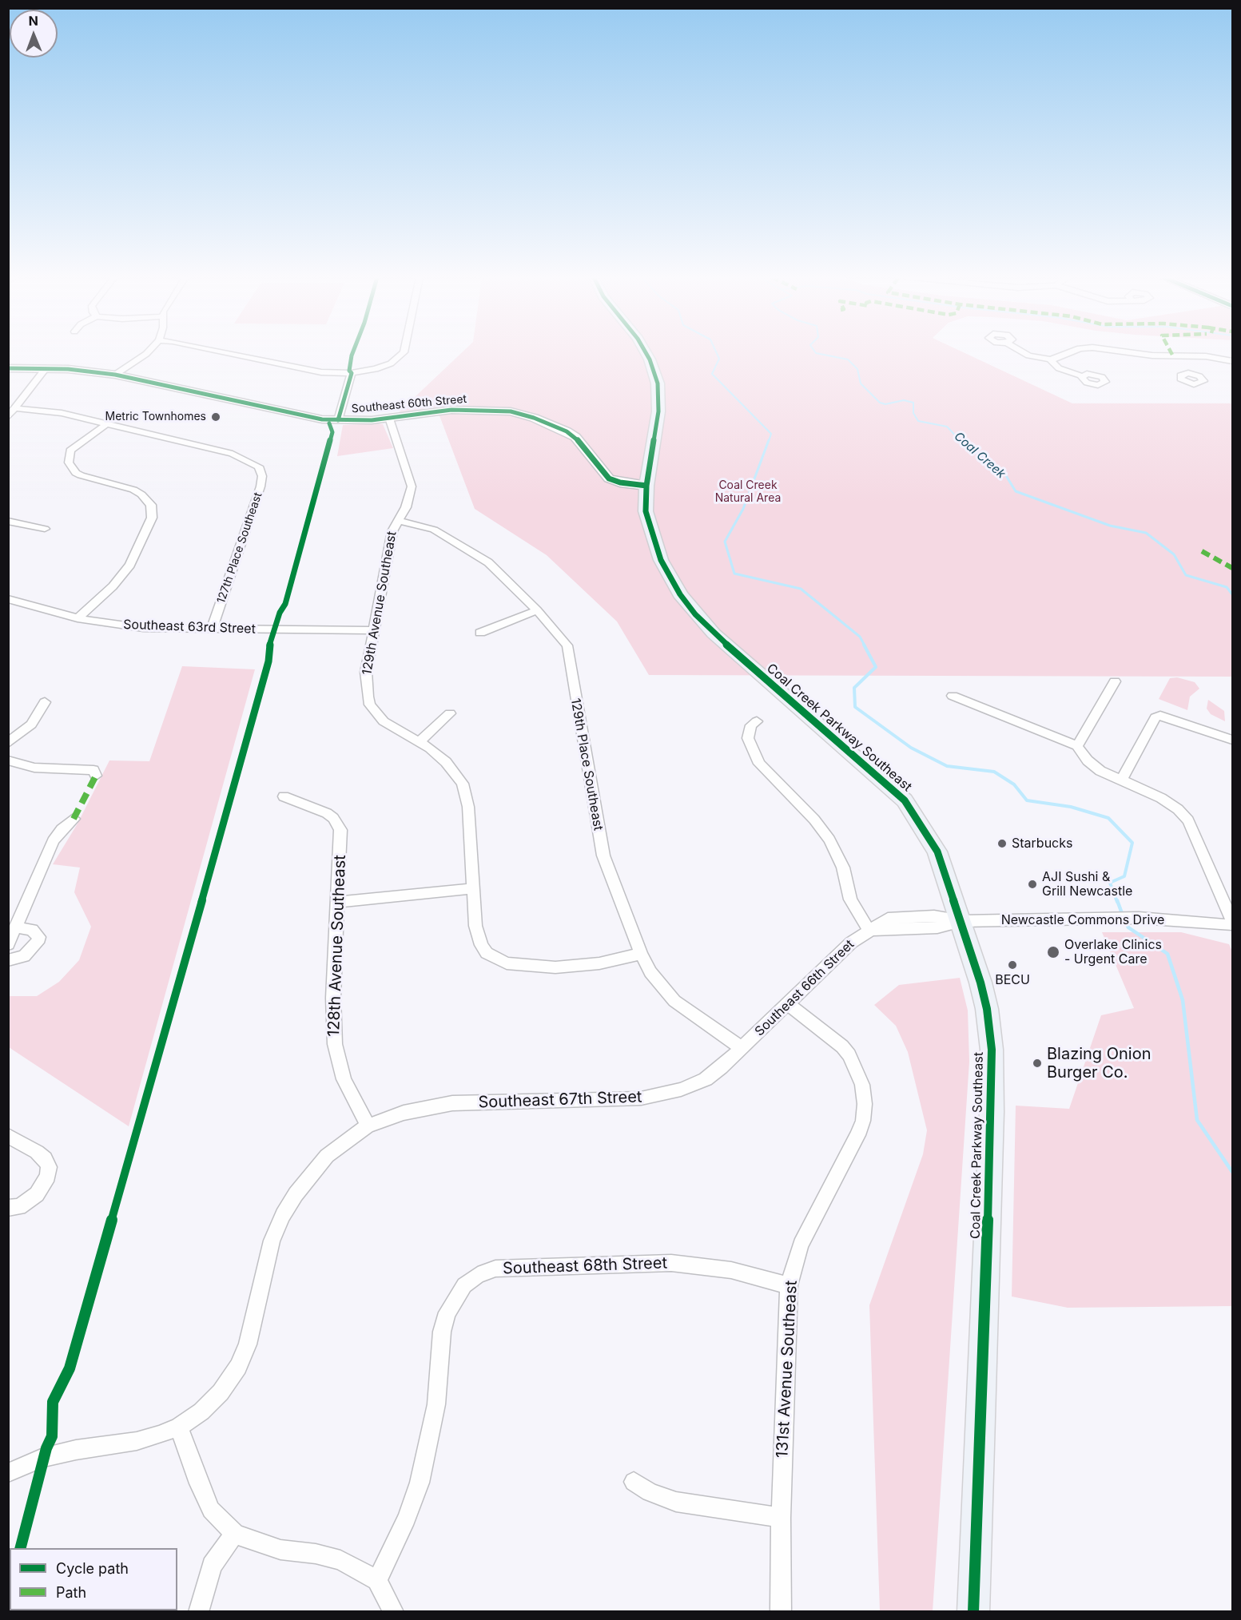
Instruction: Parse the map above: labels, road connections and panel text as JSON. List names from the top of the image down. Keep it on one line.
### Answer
{"streets":{"main road":["Coal Creek Parkway Southeast"],"street":["Southeast 60th Street","127th Place Southeast","129th Avenue Southeast","Southeast 63rd Street","129th Place Southeast","Newcastle Commons Drive","128th Avenue Southeast","Southeast 66th Street","Southeast 67th Street","Southeast 68th Street","131st Avenue Southeast"]},"crossings":[["Southeast 60th Street","129th Avenue Southeast"],["Southeast 60th Street","Coal Creek Parkway Southeast"],["127th Place Southeast","Southeast 63rd Street"],["129th Avenue Southeast","Southeast 63rd Street"],["129th Avenue Southeast","129th Place Southeast"],["Coal Creek Parkway Southeast","Newcastle Commons Drive"],["129th Place Southeast","Southeast 66th Street"],["129th Place Southeast","Southeast 67th Street"],["128th Avenue Southeast","Southeast 67th Street"],["Southeast 66th Street","Southeast 67th Street"],["Southeast 66th Street","131st Avenue Southeast"],["Southeast 68th Street","131st Avenue Southeast"]],"water":["Coal Creek"],"parks":["Coal Creek Natural Area"],"places":["Metric Townhomes","Starbucks","AJI Sushi & Grill Newcastle","Overlake Clinics - Urgent Care","BECU","Blazing Onion Burger Co."],"legend":["Cycle path","Path"],"north":"top"}
